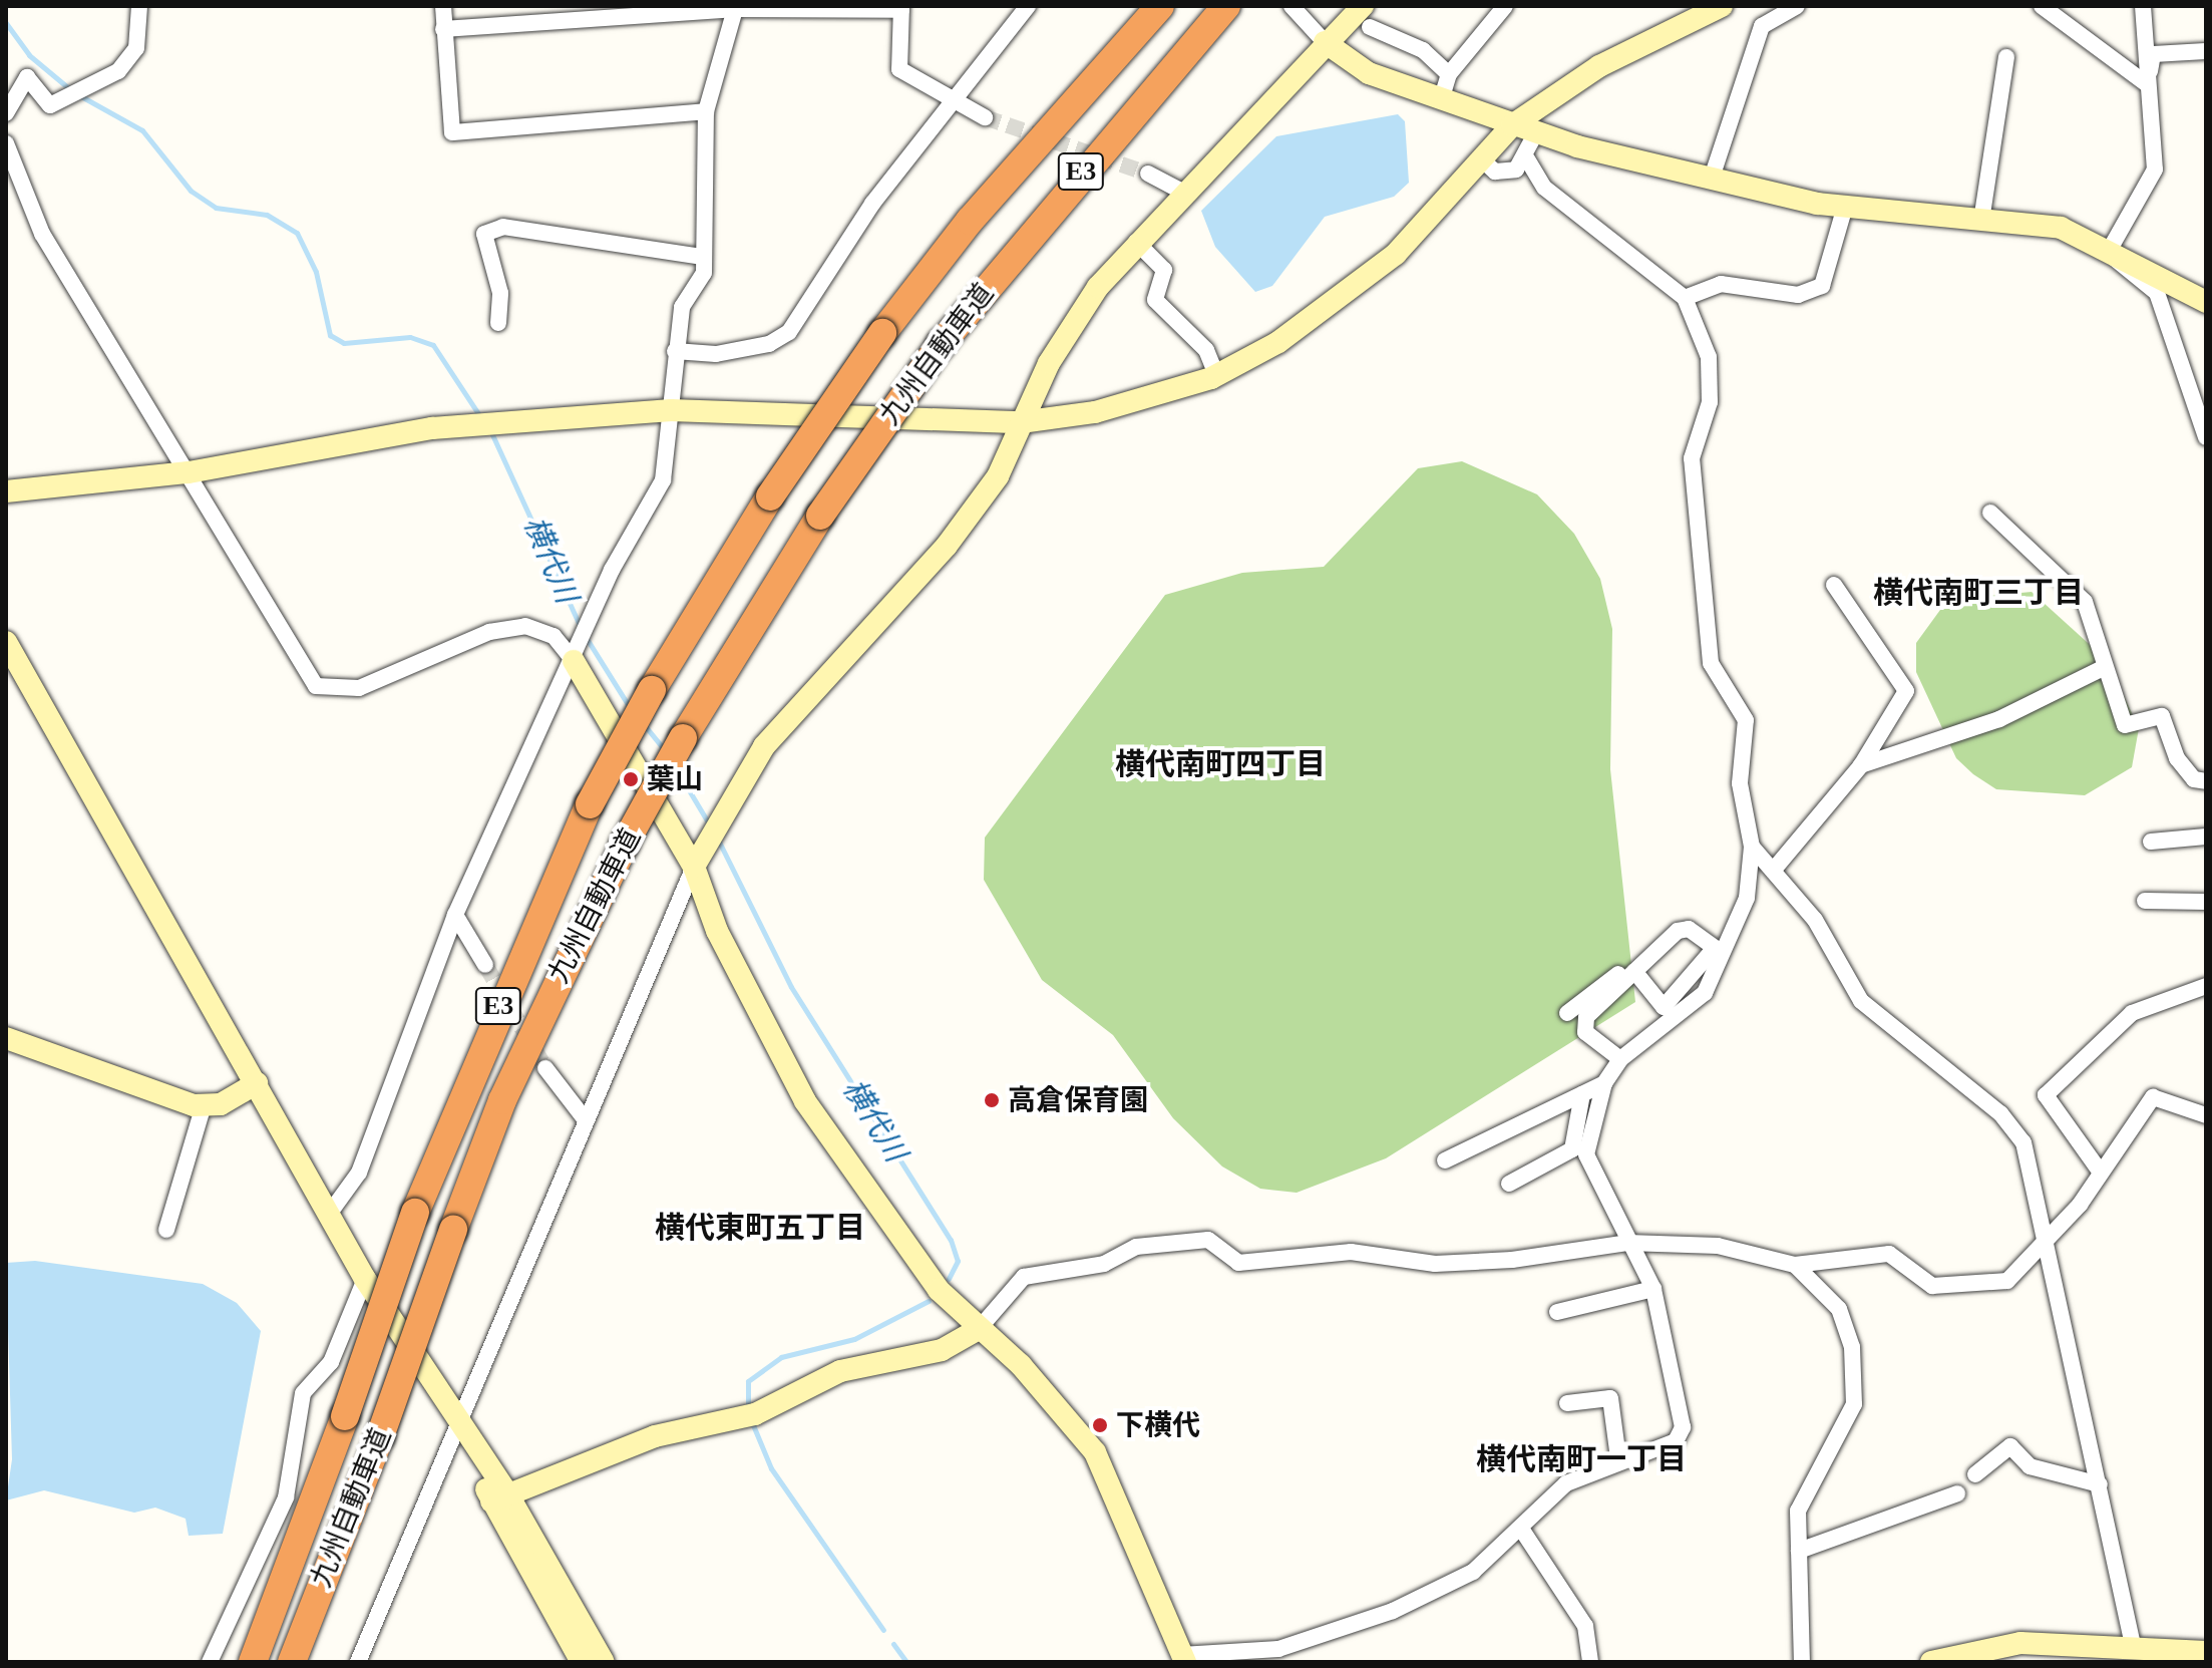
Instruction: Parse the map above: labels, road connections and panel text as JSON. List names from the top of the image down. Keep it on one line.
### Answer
{"streets":{"highway":["E3","九州自動車道"]},"districts":["横代南町三丁目","横代南町四丁目","横代東町五丁目","横代南町一丁目"],"water":["横代川"],"places":["葉山","高倉保育園","下横代"]}
